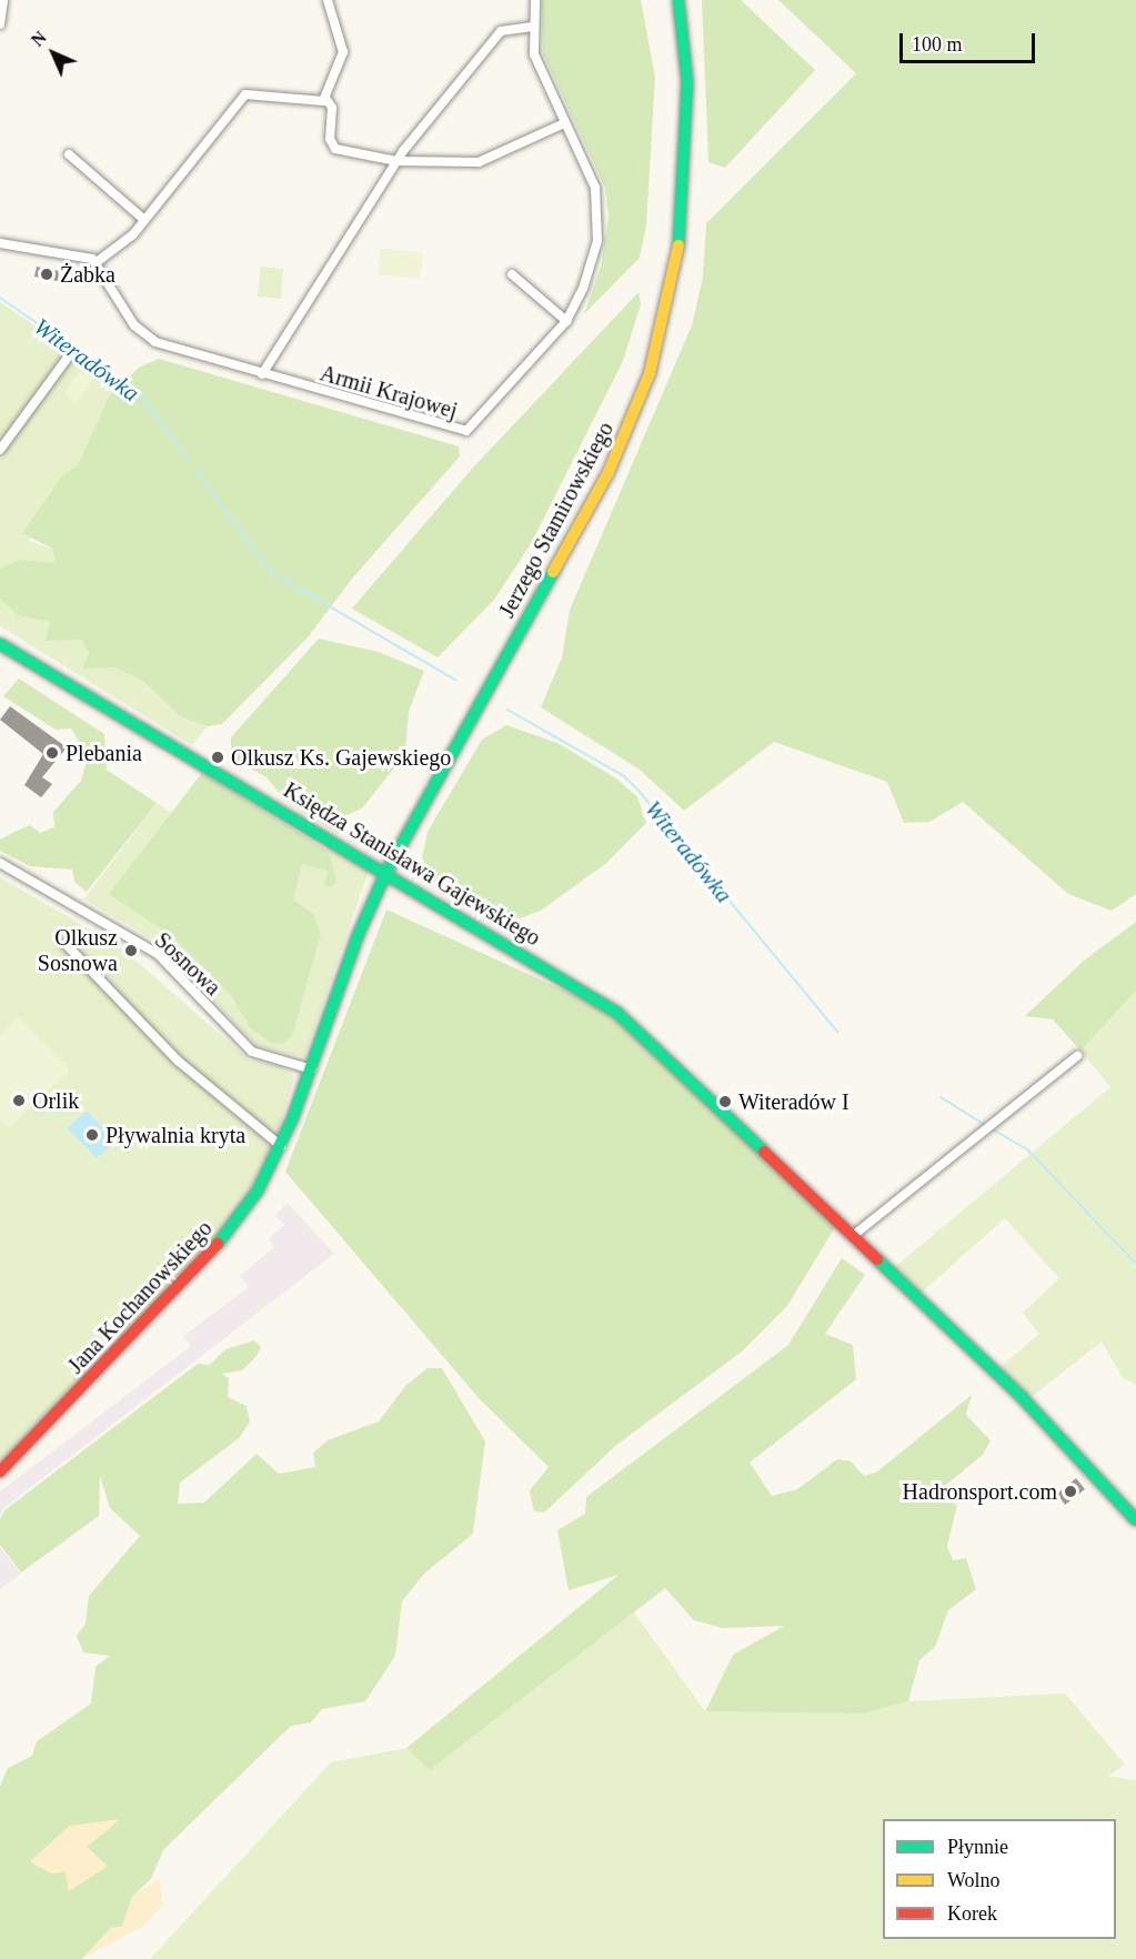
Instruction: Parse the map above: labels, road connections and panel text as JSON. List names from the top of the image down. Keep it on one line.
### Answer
{"streets":{"main road":["Jerzego Stamirowskiego","Księdza Stanisława Gajewskiego","Jana Kochanowskiego"],"street":["Armii Krajowej","Sosnowa"]},"crossings":[["Jerzego Stamirowskiego","Księdza Stanisława Gajewskiego"],["Jerzego Stamirowskiego","Jana Kochanowskiego"],["Księdza Stanisława Gajewskiego","Jana Kochanowskiego"],["Sosnowa","Jana Kochanowskiego"]],"water":["Witeradówka"],"places":["Żabka","Plebania","Olkusz Ks. Gajewskiego","Olkusz Sosnowa","Orlik","Witeradów I","Pływalnia kryta","Hadronsport.com"],"legend":["Płynnie","Wolno","Korek"],"scale_bar":"100 m","north":"top left"}
